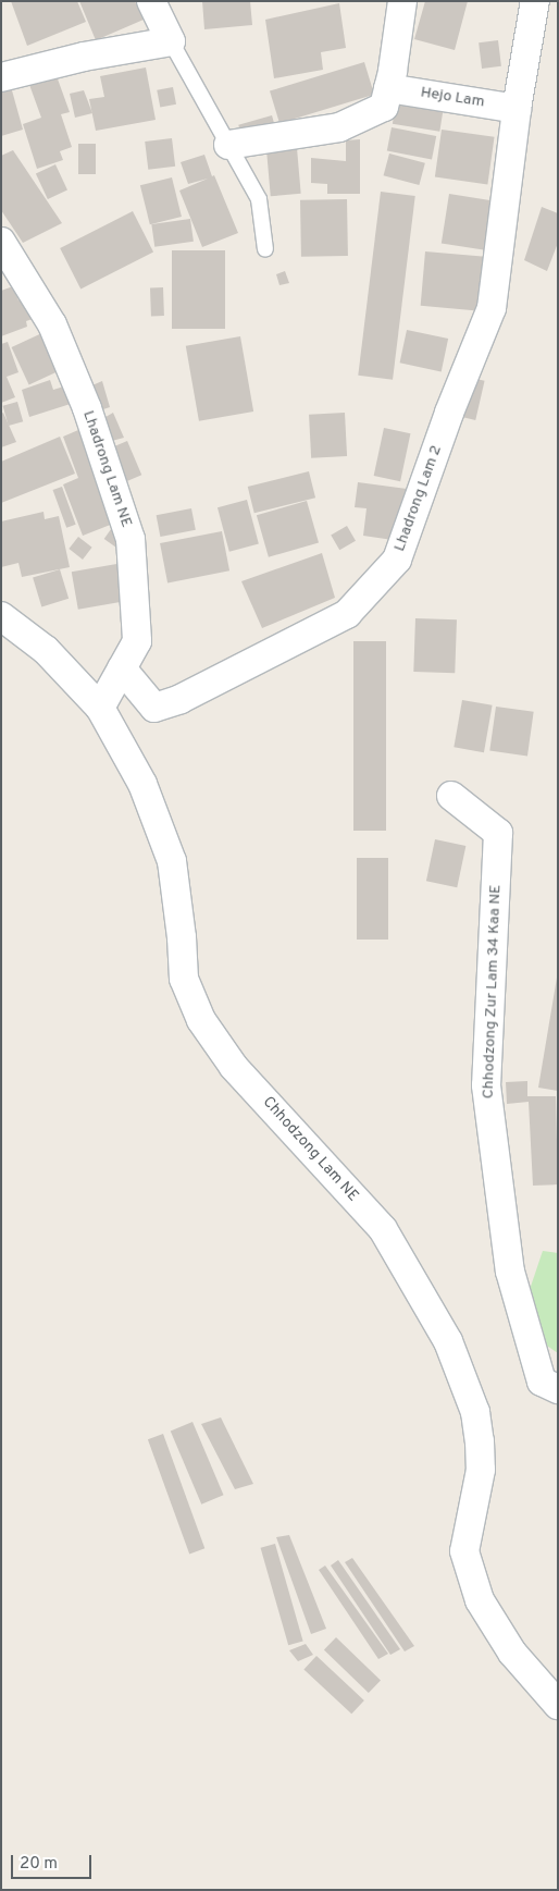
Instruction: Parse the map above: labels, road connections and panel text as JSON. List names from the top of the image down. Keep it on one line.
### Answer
{"streets":{"street":["Hejo Lam","Lhadrong Lam NE","Lhadrong Lam 2","Chhodzong Zur Lam 34 Kaa NE","Chhodzong Lam NE"]},"crossings":[["Hejo Lam","Lhadrong Lam 2"],["Lhadrong Lam NE","Lhadrong Lam 2"],["Lhadrong Lam NE","Chhodzong Lam NE"]],"scale_bar":"20 m"}
